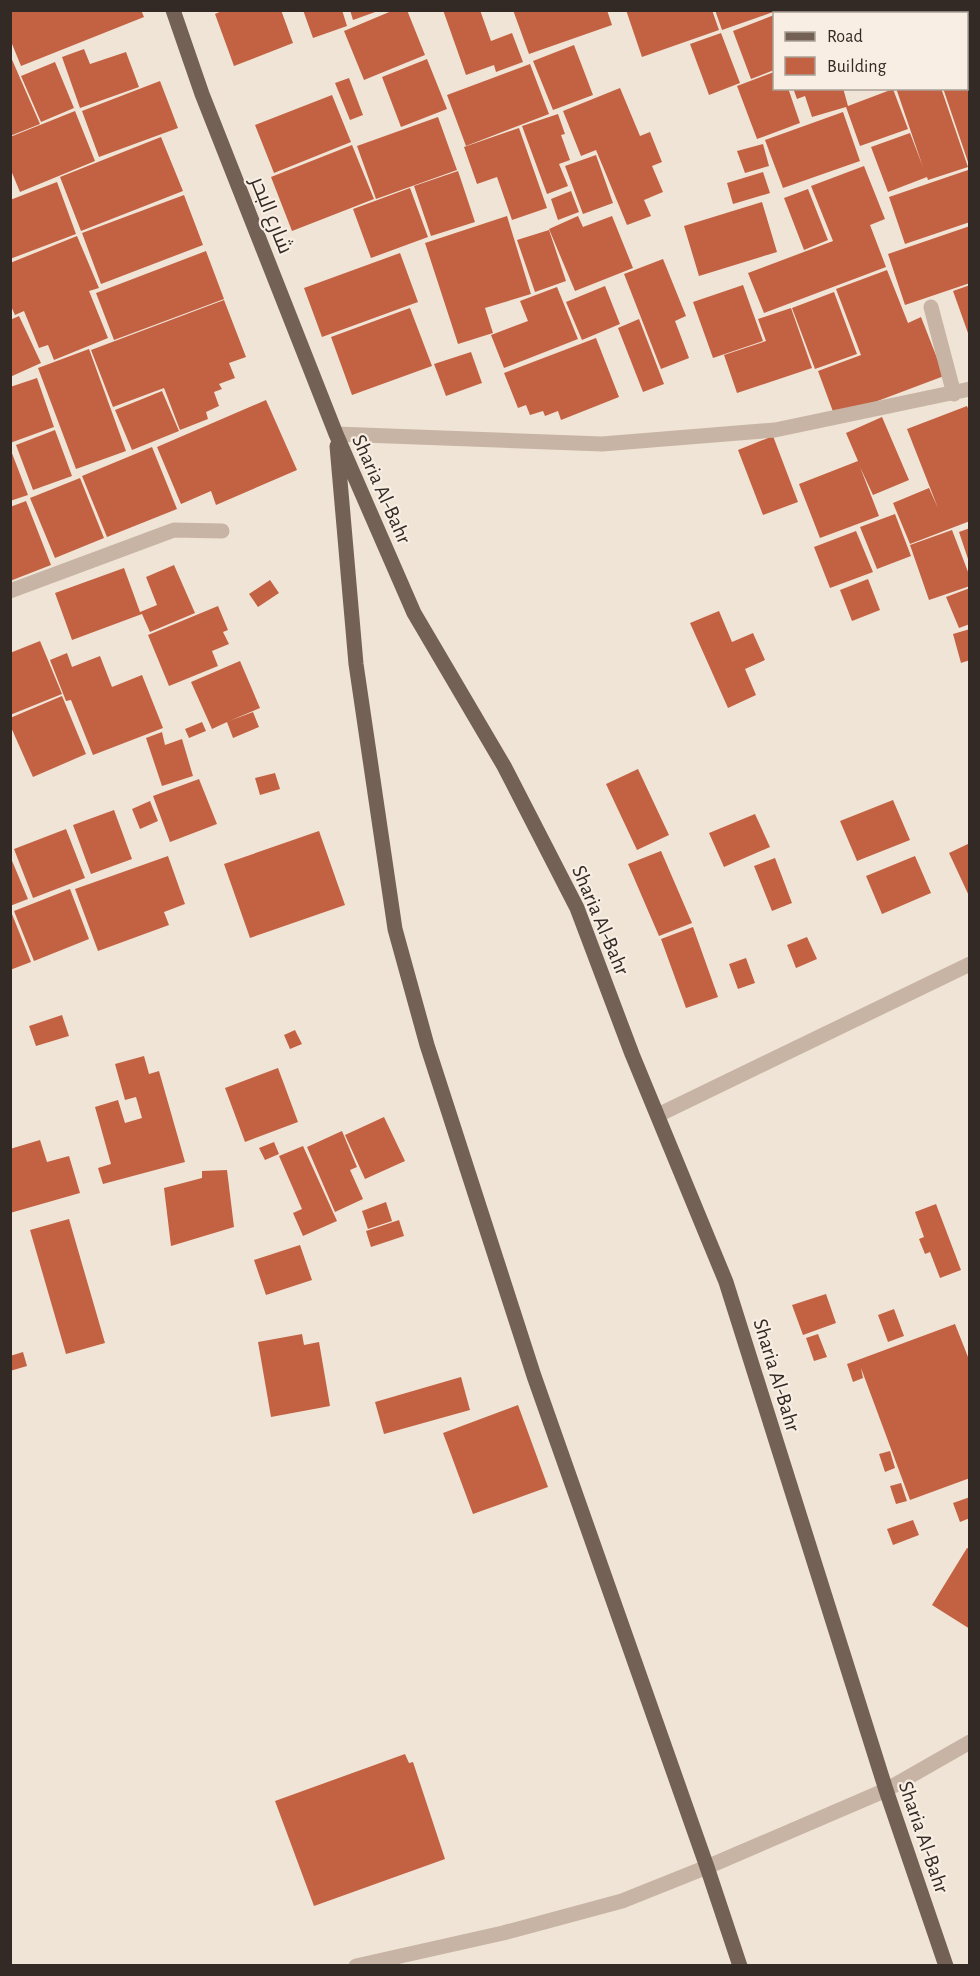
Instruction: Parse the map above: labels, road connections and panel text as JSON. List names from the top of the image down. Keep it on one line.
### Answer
{"streets":{"main road":["شارع البحر","Sharia Al-Bahr"]},"crossings":[["شارع البحر","Sharia Al-Bahr"]],"legend":["Road","Building"]}
